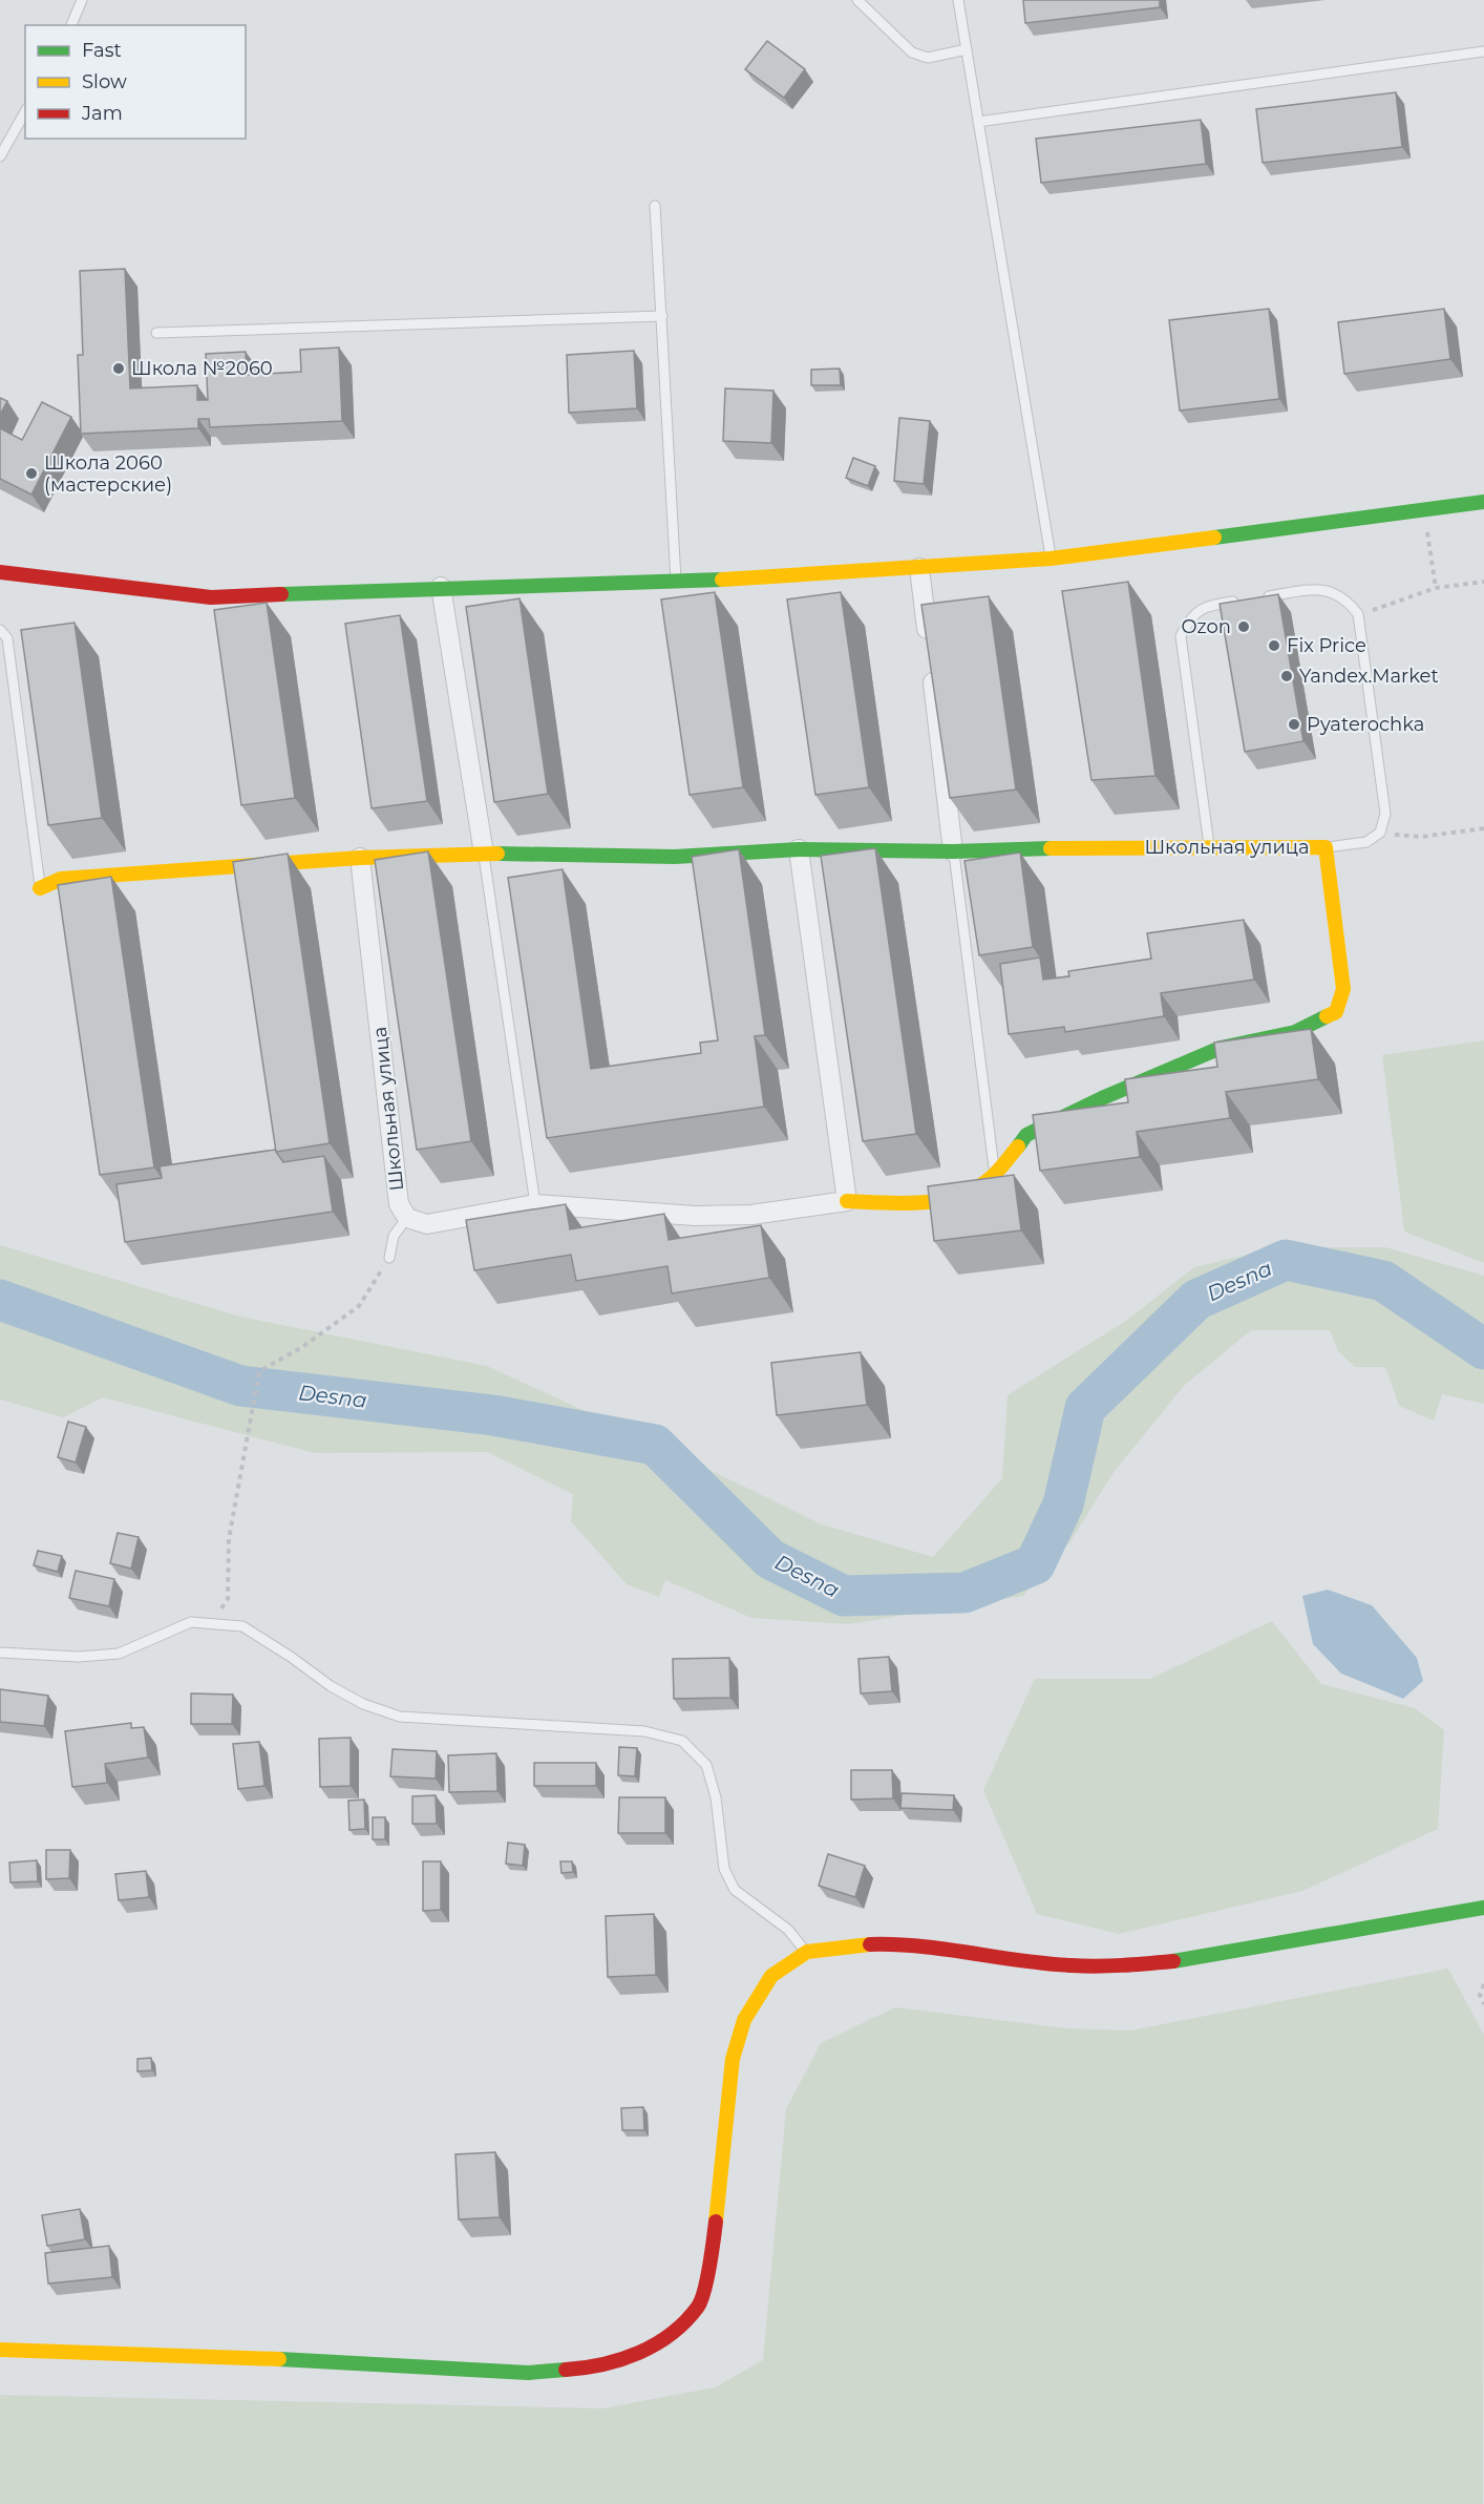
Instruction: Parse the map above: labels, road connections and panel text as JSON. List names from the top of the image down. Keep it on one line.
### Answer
{"streets":{"street":["Школьная улица"]},"water":["Desna"],"places":["Школа №2060","Школа 2060 (мастерские)","Ozon","Fix Price","Yandex.Market","Pyaterochka"],"legend":["Fast","Slow","Jam"]}
